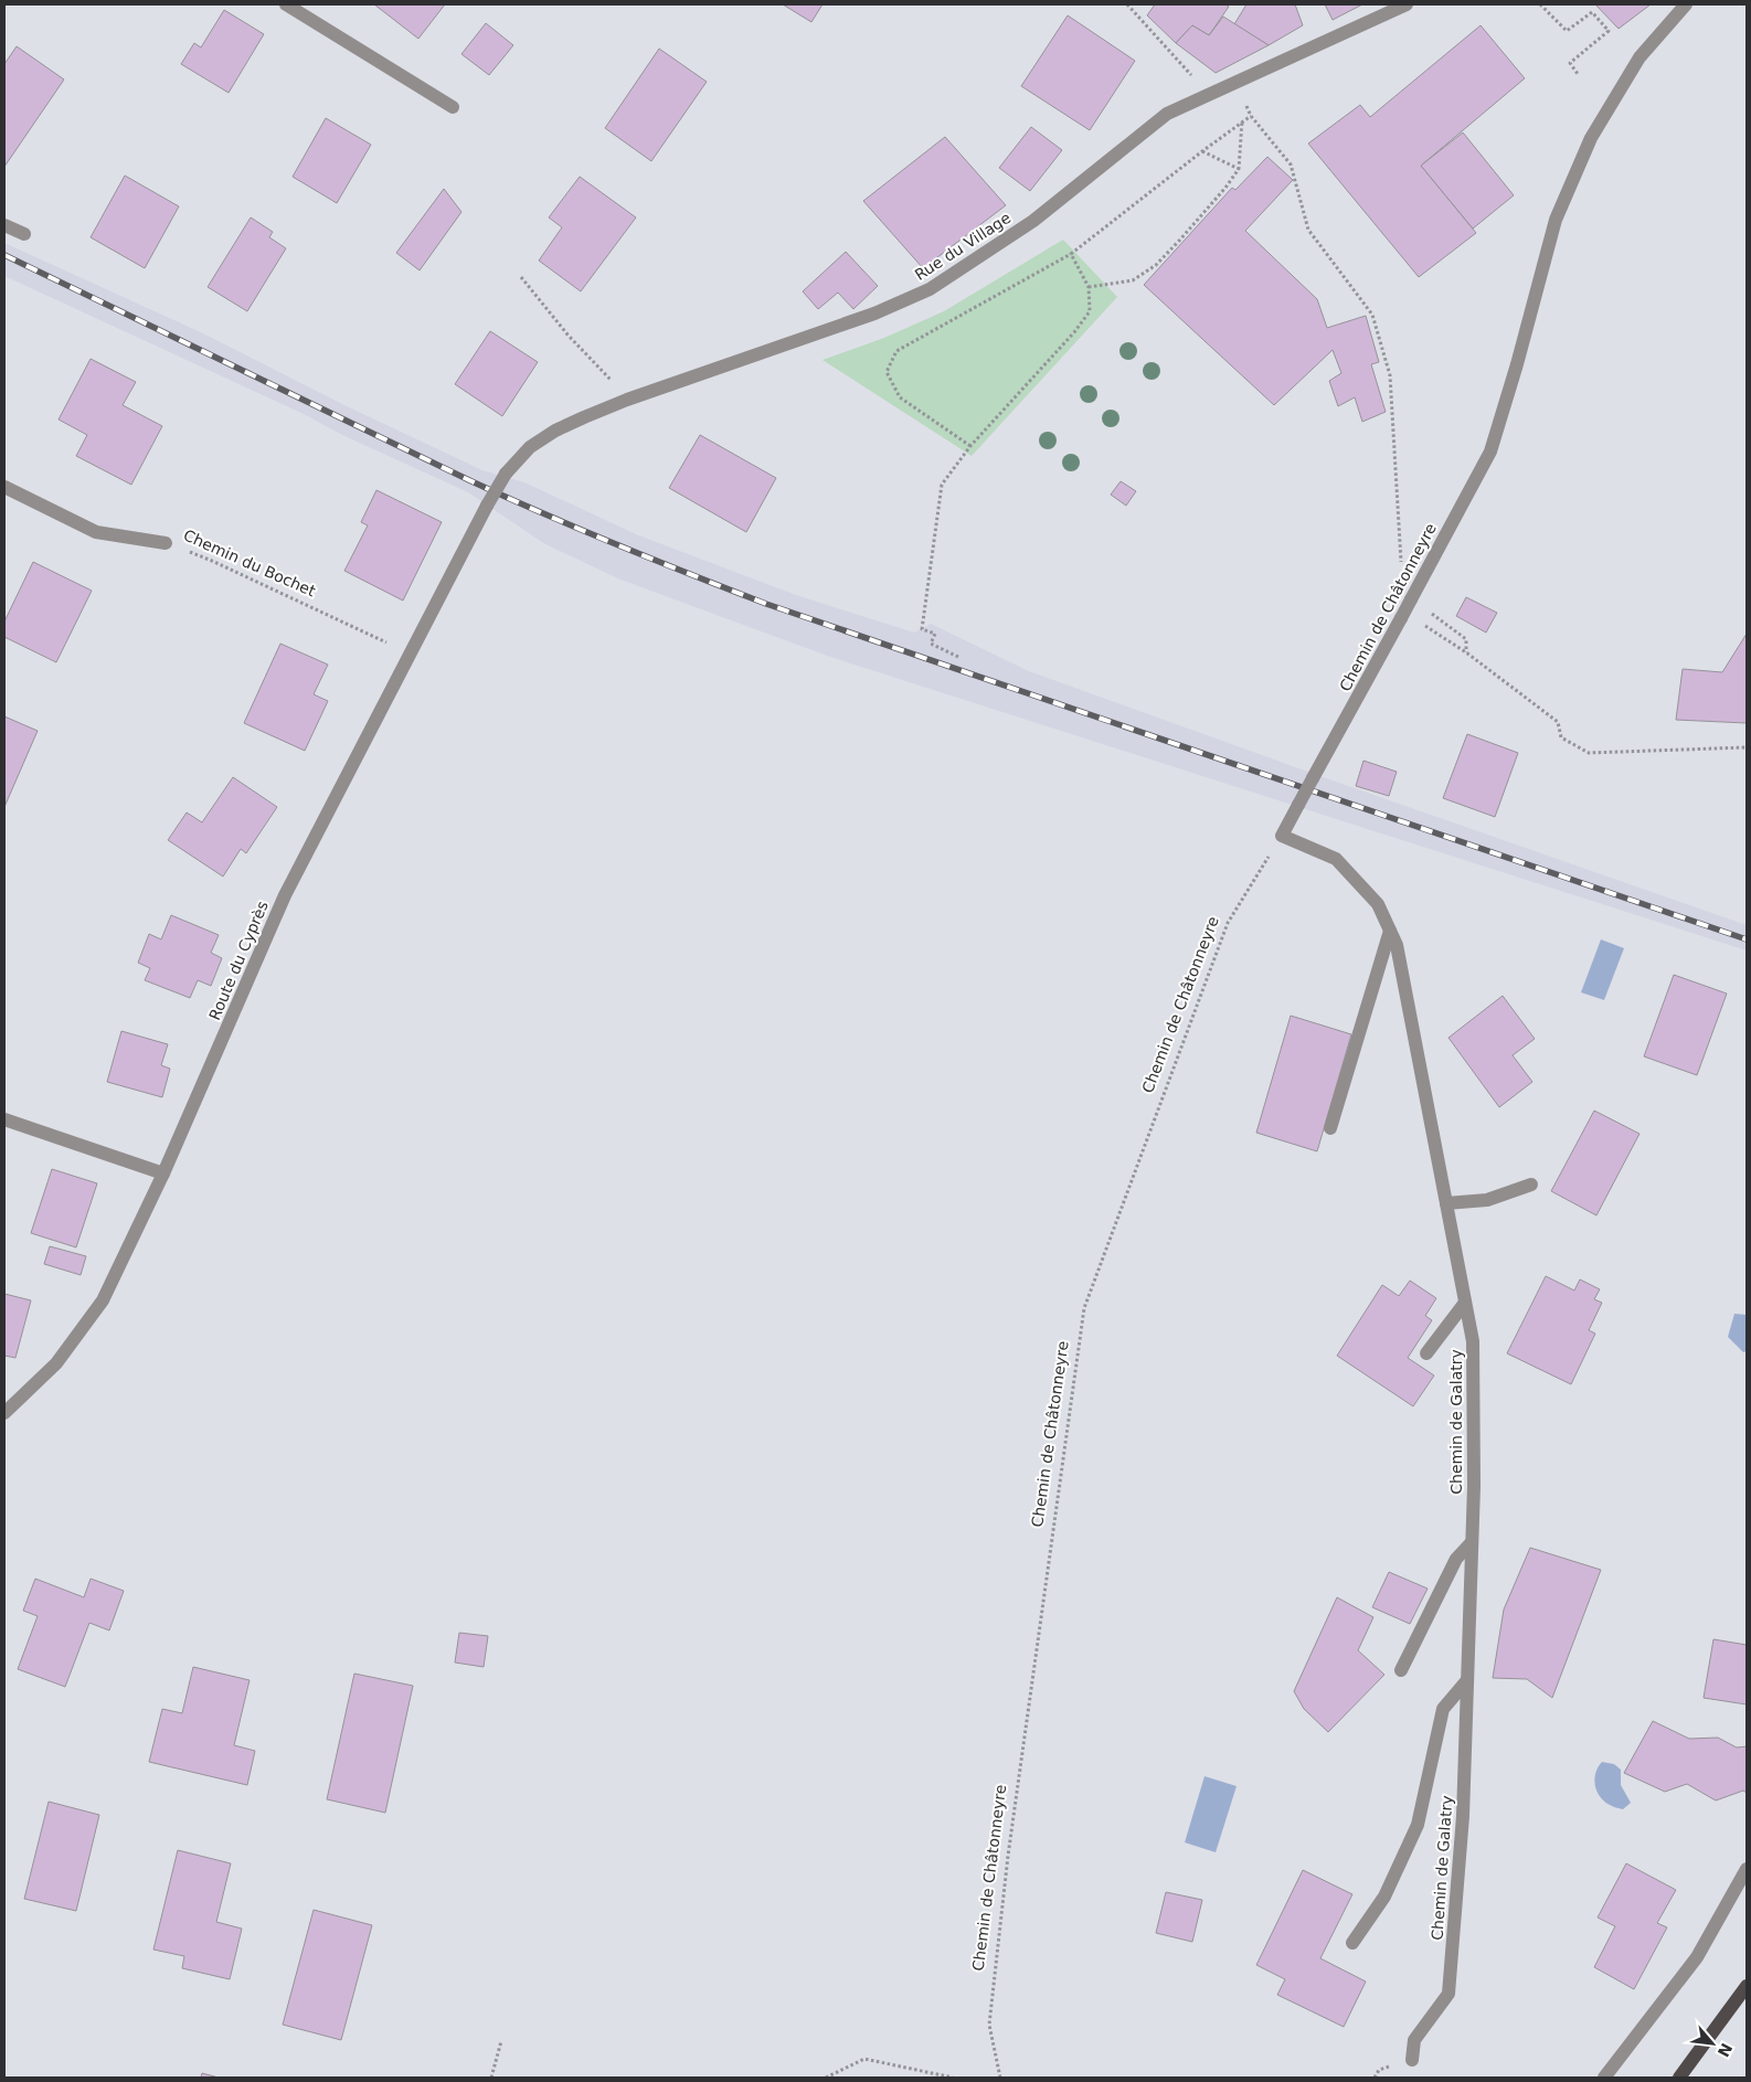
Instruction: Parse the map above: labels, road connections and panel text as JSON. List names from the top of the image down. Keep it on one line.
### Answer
{"streets":{"street":["Rue du Village","Chemin du Bochet","Chemin de Châtonneyre","Route du Cyprès","Chemin de Galatry"]},"crossings":[["Rue du Village","Route du Cyprès"],["Chemin de Châtonneyre","Chemin de Galatry"]],"north":"bottom right"}
